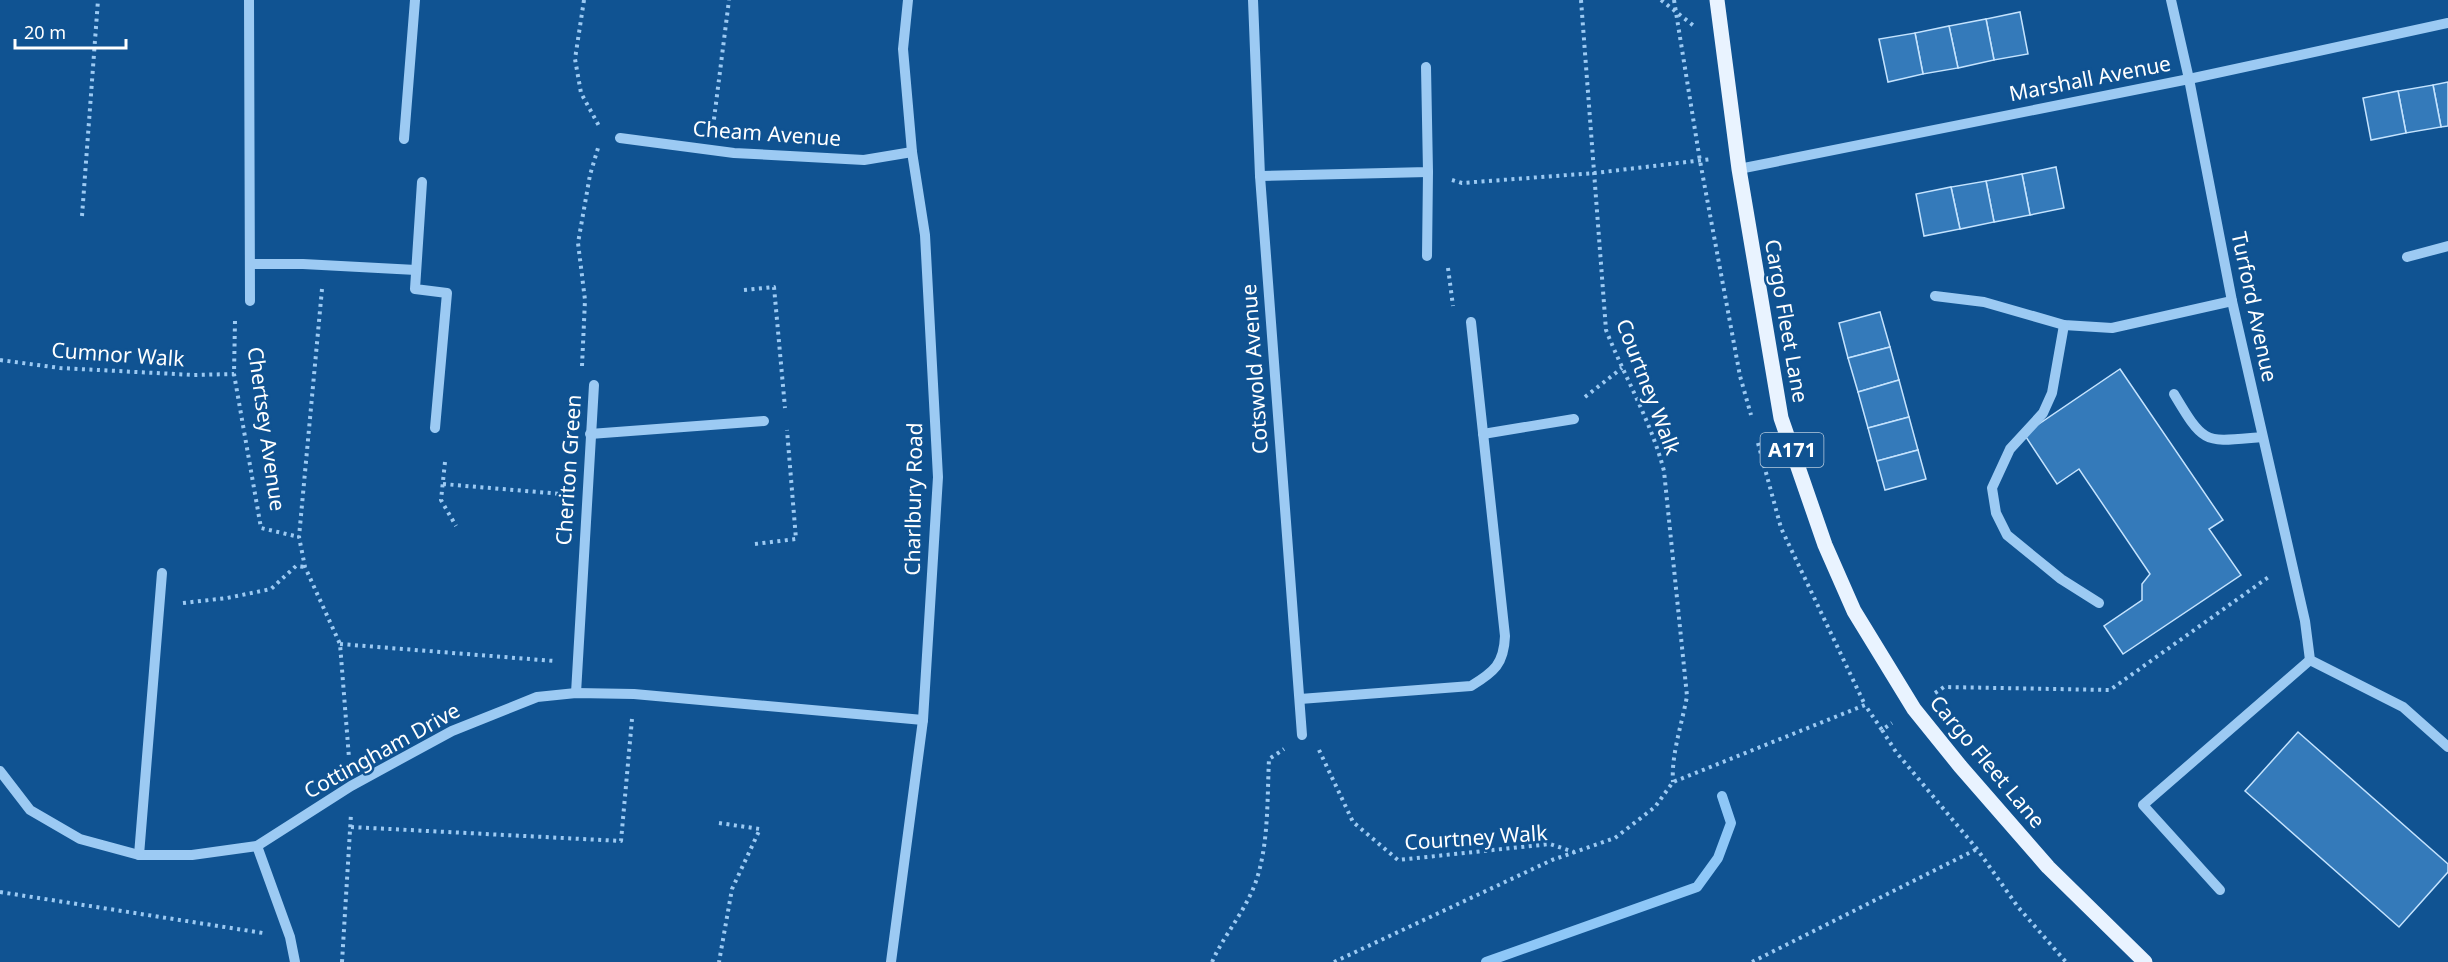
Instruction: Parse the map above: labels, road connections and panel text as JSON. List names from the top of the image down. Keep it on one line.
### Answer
{"streets":{"main road":["Cargo Fleet Lane","A171"],"street":["Marshall Avenue","Cheam Avenue","Turford Avenue","Cotswold Avenue","Cheriton Green","Charlbury Road","Cottingham Drive"],"path":["Cumnor Walk","Courtney Walk","Chertsey Avenue"]},"crossings":[["Marshall Avenue","Turford Avenue"],["Marshall Avenue","Cargo Fleet Lane"],["Cheam Avenue","Cheriton Green"],["Cheam Avenue","Charlbury Road"],["Cumnor Walk","Chertsey Avenue"],["Cotswold Avenue","Courtney Walk"],["Cheriton Green","Cottingham Drive"],["Charlbury Road","Cottingham Drive"]],"scale_bar":"20 m"}
